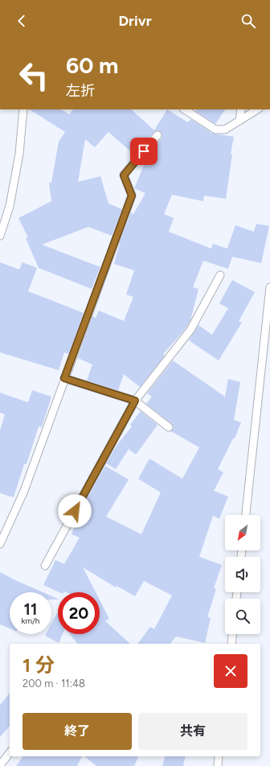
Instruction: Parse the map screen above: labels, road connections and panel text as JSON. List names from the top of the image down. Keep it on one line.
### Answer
{"north":"bottom left","page":{"header":"Drivr","turn":["60 m","左折"],"speed":"11 km/h","limit":"20","heading":["1 分","200 m · 11:48"],"buttons":["終了","共有"]}}
